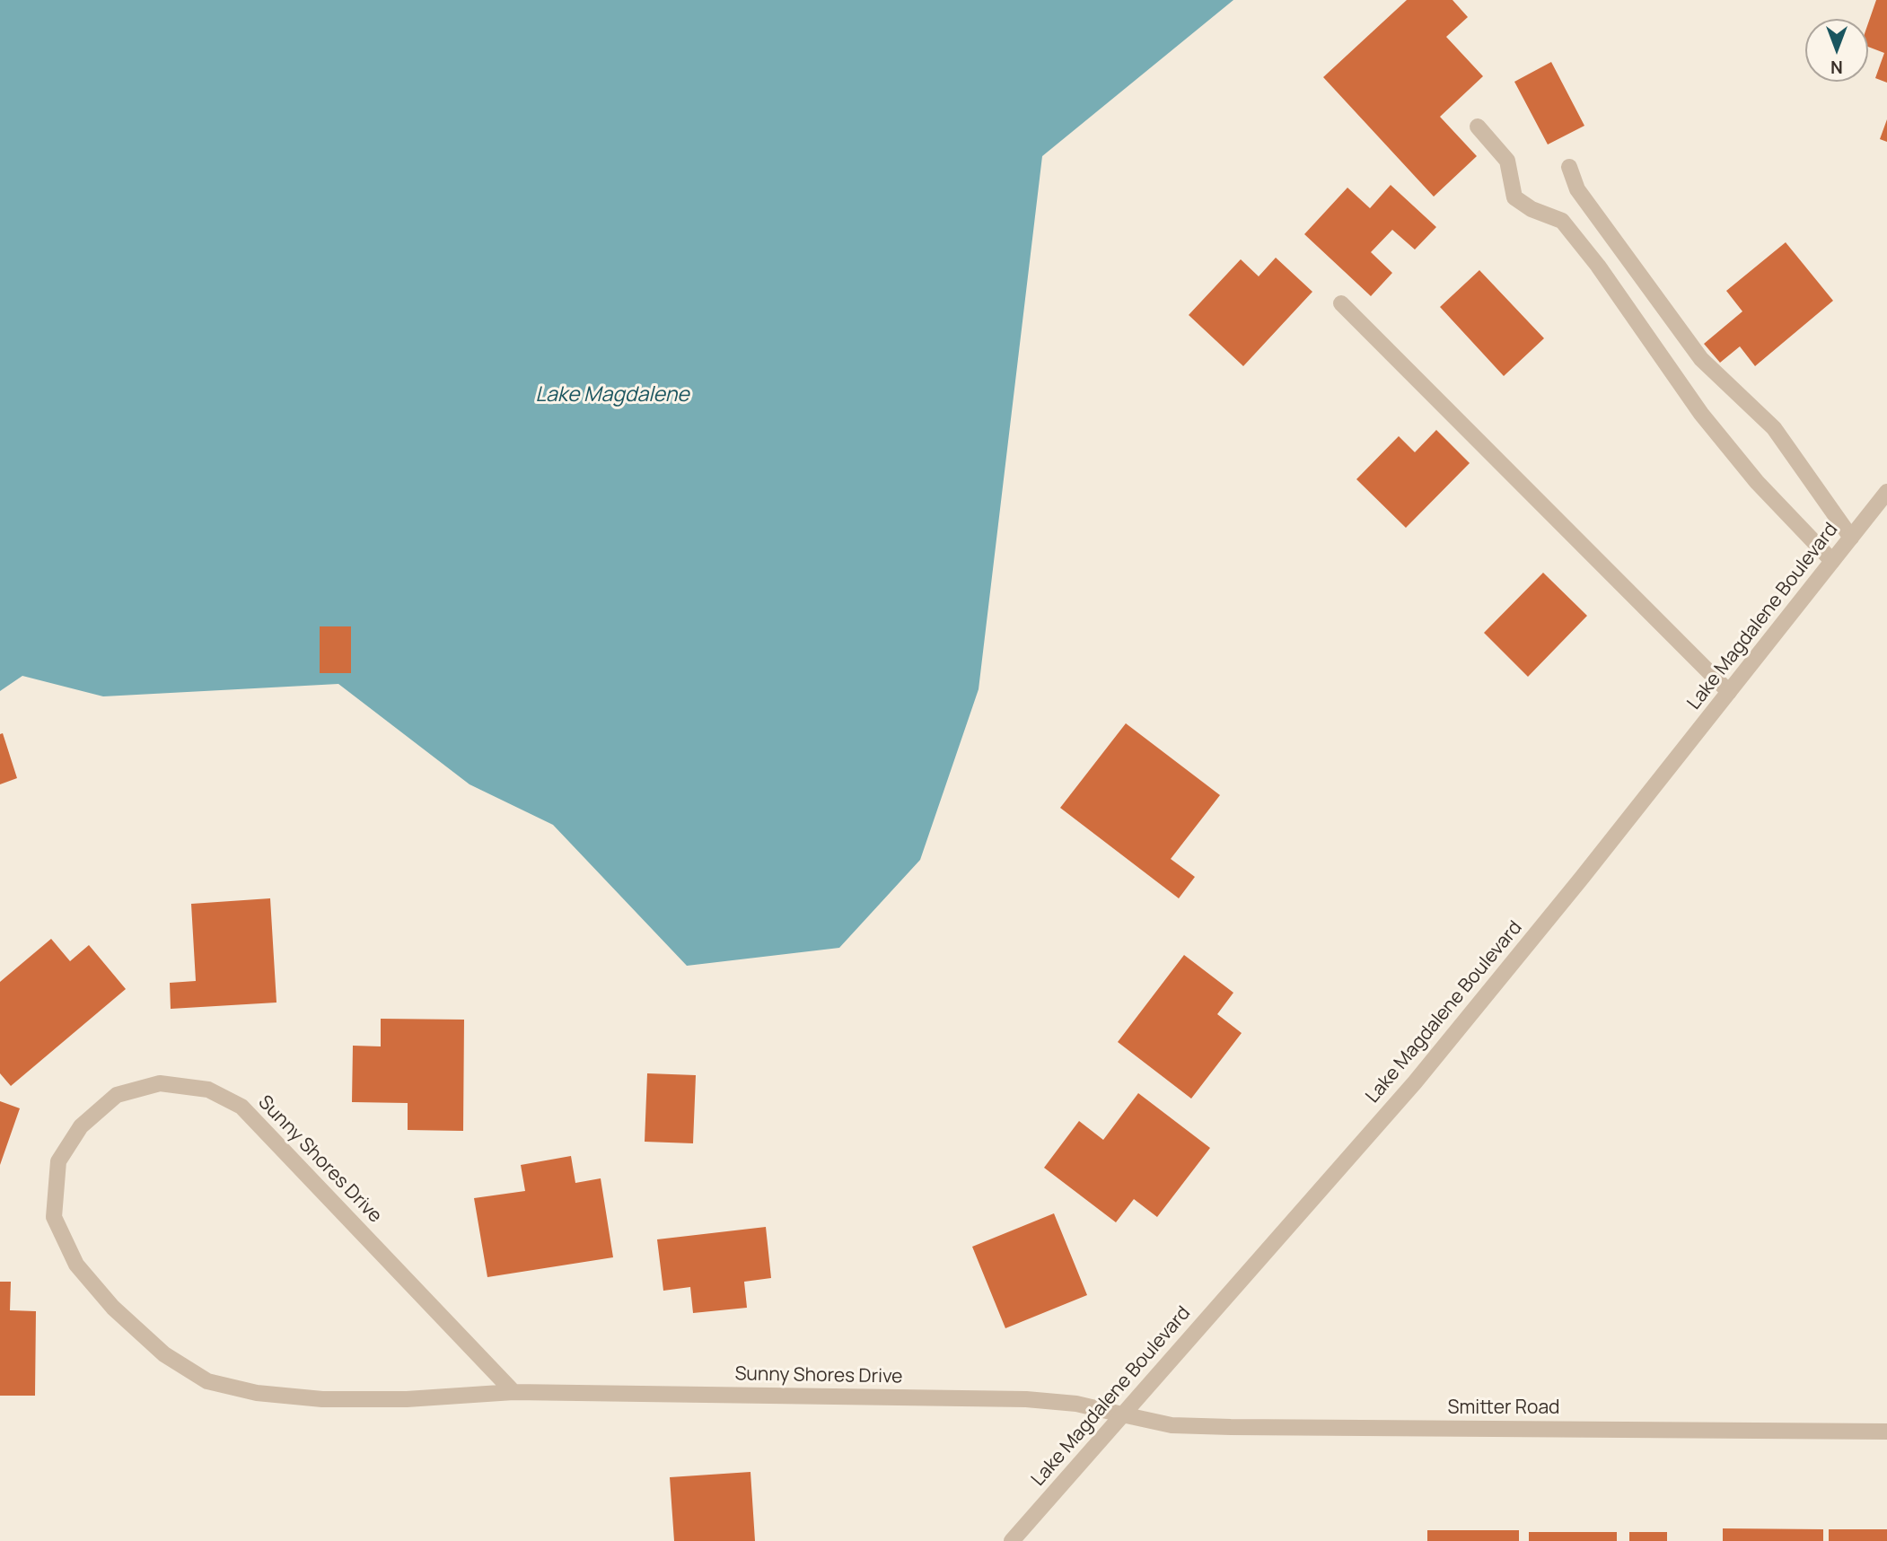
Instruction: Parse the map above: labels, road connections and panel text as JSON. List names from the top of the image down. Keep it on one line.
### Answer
{"streets":{"street":["Lake Magdalene Boulevard","Sunny Shores Drive","Smitter Road"]},"crossings":[["Lake Magdalene Boulevard","Sunny Shores Drive"],["Lake Magdalene Boulevard","Smitter Road"],["Sunny Shores Drive","Smitter Road"]],"water":["Lake Magdalene"],"north":"bottom"}
